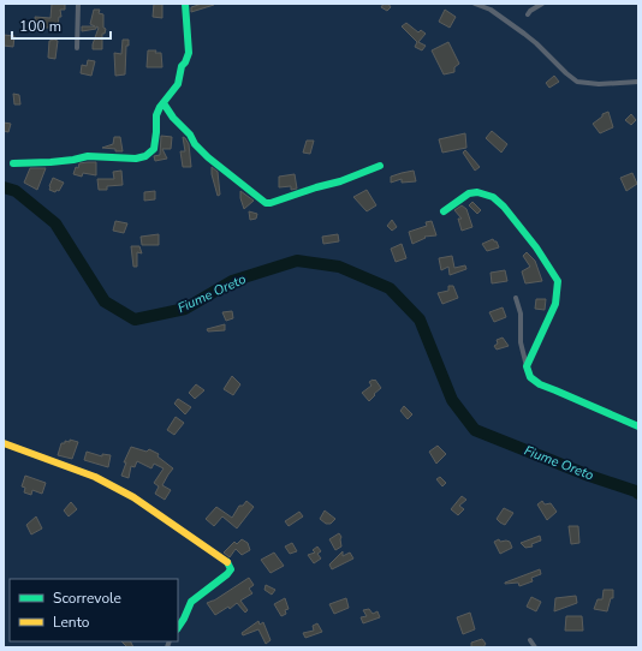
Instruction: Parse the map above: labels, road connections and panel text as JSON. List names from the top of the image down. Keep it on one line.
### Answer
{"water":["Fiume Oreto"],"legend":["Scorrevole","Lento"],"scale_bar":"100 m"}
